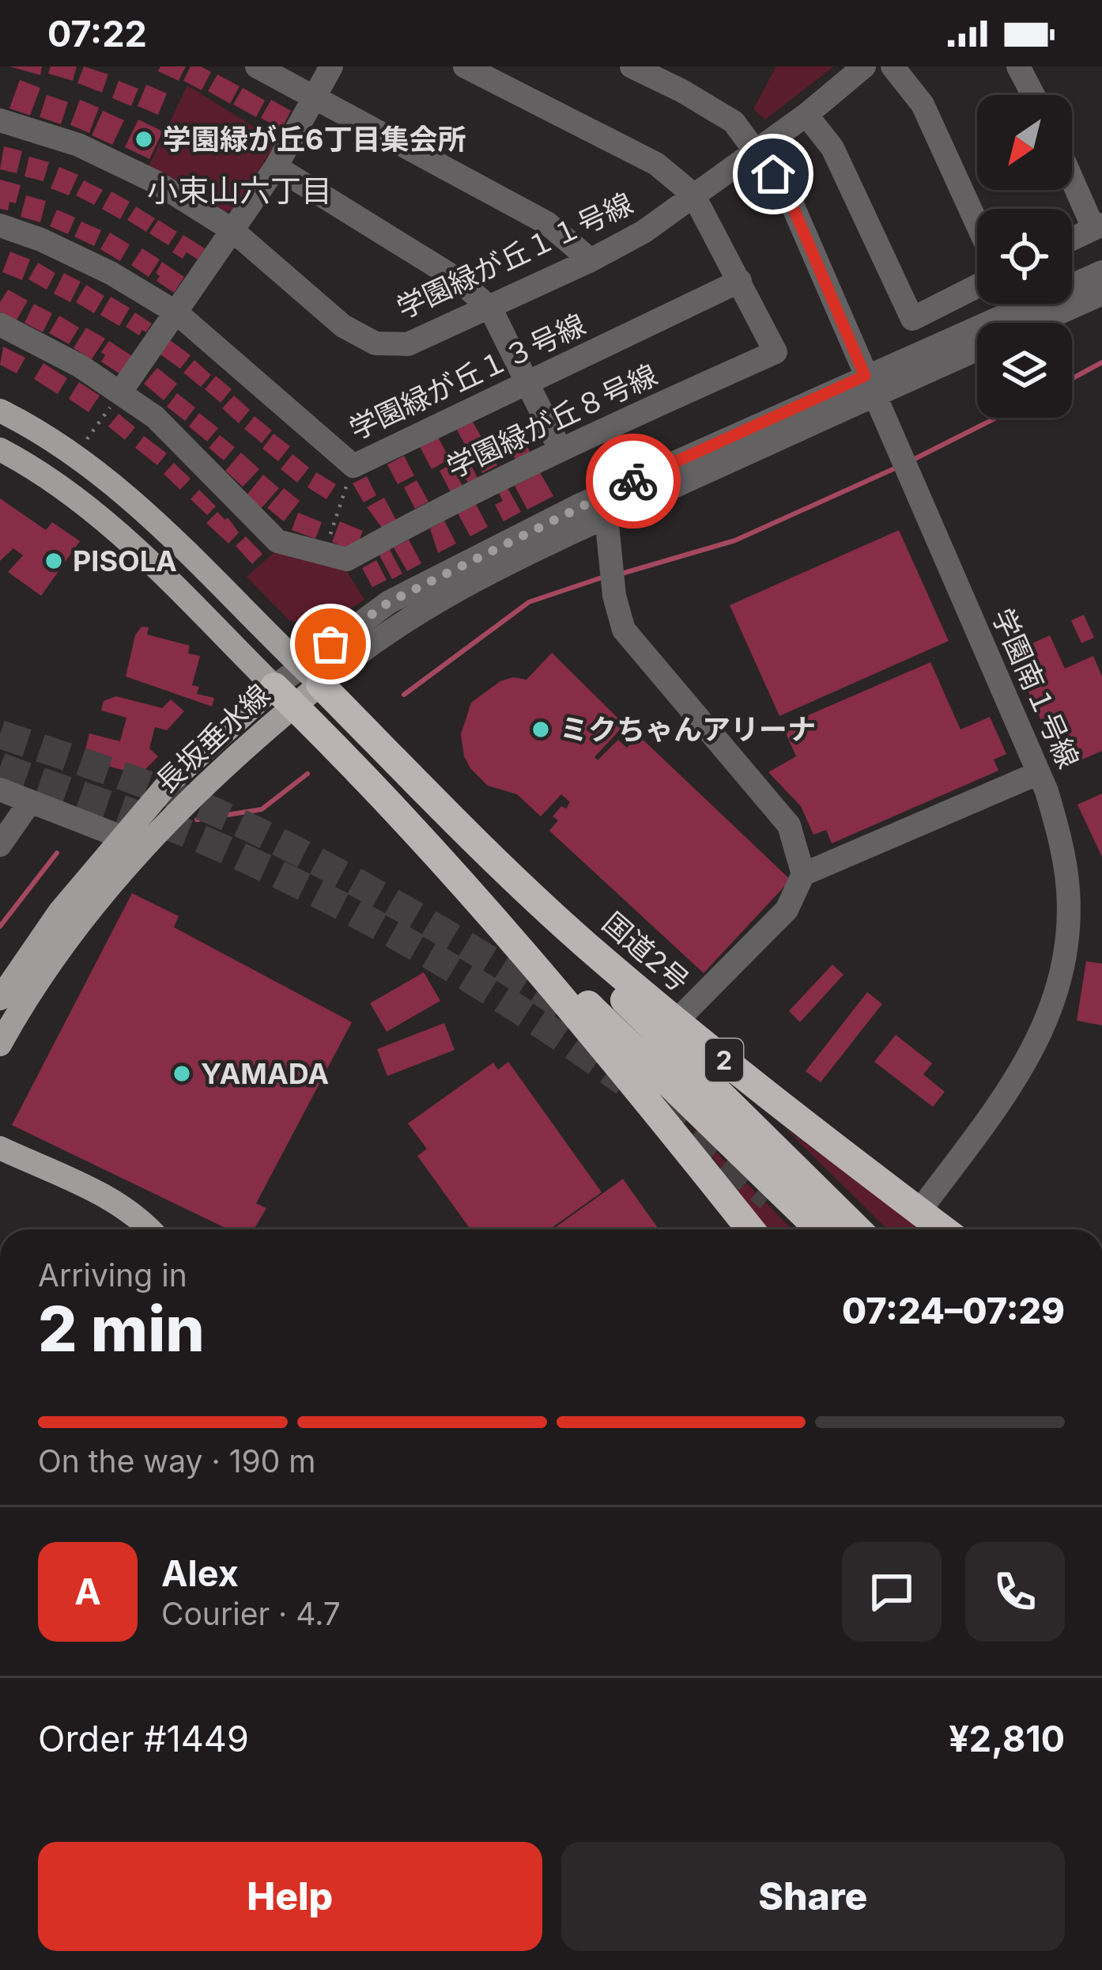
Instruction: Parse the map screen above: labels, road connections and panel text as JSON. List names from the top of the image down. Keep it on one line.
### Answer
{"streets":{"highway":["国道2号","2"],"main road":["長坂垂水線"],"street":["学園緑が丘１１号線","学園緑が丘１３号線","学園緑が丘８号線","学園南１号線"]},"crossings":[["学園緑が丘１１号線","学園緑が丘８号線"],["学園緑が丘１１号線","学園南１号線"],["学園緑が丘１３号線","学園緑が丘８号線"],["学園南１号線","国道2号"],["長坂垂水線","国道2号"]],"districts":["小束山六丁目"],"places":["学園緑が丘6丁目集会所","PISOLA","ミクちゃんアリーナ","YAMADA"],"north":"bottom left","page":{"status":"07:22","heading":["2 min","Arriving in","07:24–07:29"],"panel":["Alex","Courier · 4.7","Order #1449","¥2,810"],"bar":"On the way · 190 m","round":"A","buttons":["Help","Share"]}}
